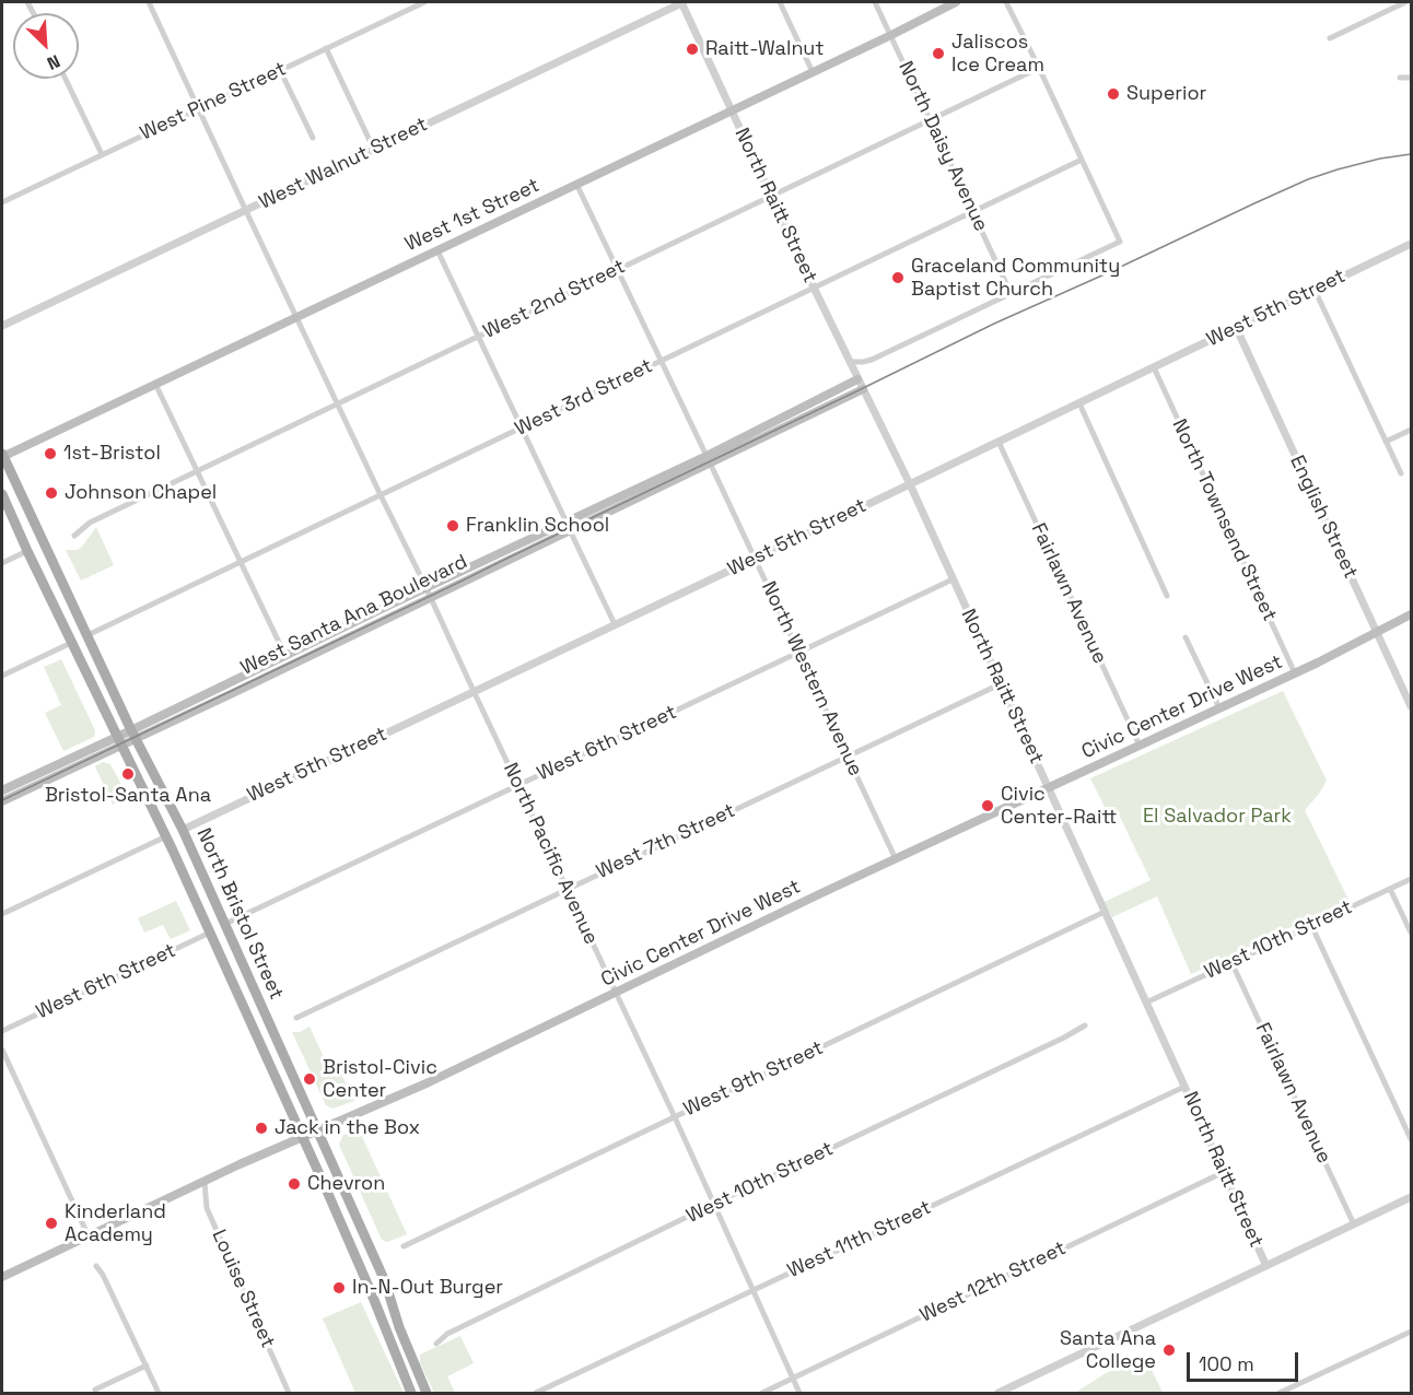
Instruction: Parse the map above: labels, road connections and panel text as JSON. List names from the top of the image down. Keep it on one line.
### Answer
{"streets":{"main road":["West 1st Street","West Santa Ana Boulevard","Civic Center Drive West","North Bristol Street"],"street":["West Pine Street","North Daisy Avenue","West Walnut Street","North Raitt Street","West 2nd Street","West 5th Street","West 3rd Street","English Street","North Townsend Street","Fairlawn Avenue","North Western Avenue","West 6th Street","West 7th Street","North Pacific Avenue","West 10th Street","West 9th Street","West 11th Street","West 12th Street","Louise Street"]},"crossings":[["West Pine Street","North Pacific Avenue"],["North Daisy Avenue","West 1st Street"],["North Daisy Avenue","West 2nd Street"],["North Daisy Avenue","West 3rd Street"],["West Walnut Street","North Raitt Street"],["West Walnut Street","North Pacific Avenue"],["North Raitt Street","West 1st Street"],["North Raitt Street","West 2nd Street"],["North Raitt Street","West 5th Street"],["North Raitt Street","West 3rd Street"],["North Raitt Street","West Santa Ana Boulevard"],["North Raitt Street","Civic Center Drive West"],["North Raitt Street","West 6th Street"],["North Raitt Street","West 7th Street"],["North Raitt Street","West 10th Street"],["North Raitt Street","West 9th Street"],["North Raitt Street","West 11th Street"],["North Raitt Street","West 12th Street"],["West 1st Street","North Western Avenue"],["West 1st Street","North Pacific Avenue"],["West 1st Street","North Bristol Street"],["West 2nd Street","North Western Avenue"],["West 2nd Street","North Pacific Avenue"],["West 5th Street","English Street"],["West 5th Street","North Townsend Street"],["West 5th Street","Fairlawn Avenue"],["West 5th Street","North Western Avenue"],["West 5th Street","North Pacific Avenue"],["West 5th Street","North Bristol Street"],["West 3rd Street","North Western Avenue"],["West 3rd Street","North Pacific Avenue"],["West 3rd Street","North Bristol Street"],["English Street","Civic Center Drive West"],["North Townsend Street","Civic Center Drive West"],["Fairlawn Avenue","Civic Center Drive West"],["Fairlawn Avenue","West 10th Street"],["West Santa Ana Boulevard","North Western Avenue"],["West Santa Ana Boulevard","North Pacific Avenue"],["West Santa Ana Boulevard","North Bristol Street"],["North Western Avenue","Civic Center Drive West"],["North Western Avenue","West 6th Street"],["North Western Avenue","West 7th Street"],["Civic Center Drive West","North Pacific Avenue"],["Civic Center Drive West","North Bristol Street"],["Civic Center Drive West","Louise Street"],["West 6th Street","North Pacific Avenue"],["West 6th Street","North Bristol Street"],["West 7th Street","North Pacific Avenue"],["North Pacific Avenue","West 10th Street"],["North Pacific Avenue","West 9th Street"],["North Pacific Avenue","West 11th Street"],["North Pacific Avenue","West 12th Street"]],"parks":["El Salvador Park"],"places":["Raitt-Walnut","Jaliscos Ice Cream","Superior","Graceland Community Baptist Church","1st-Bristol","Johnson Chapel","Franklin School","Bristol-Santa Ana","Civic Center-Raitt","Bristol-Civic Center","Jack in the Box","Chevron","Kinderland Academy","In-N-Out Burger","Santa Ana College"],"scale_bar":"100 m","north":"bottom right"}
